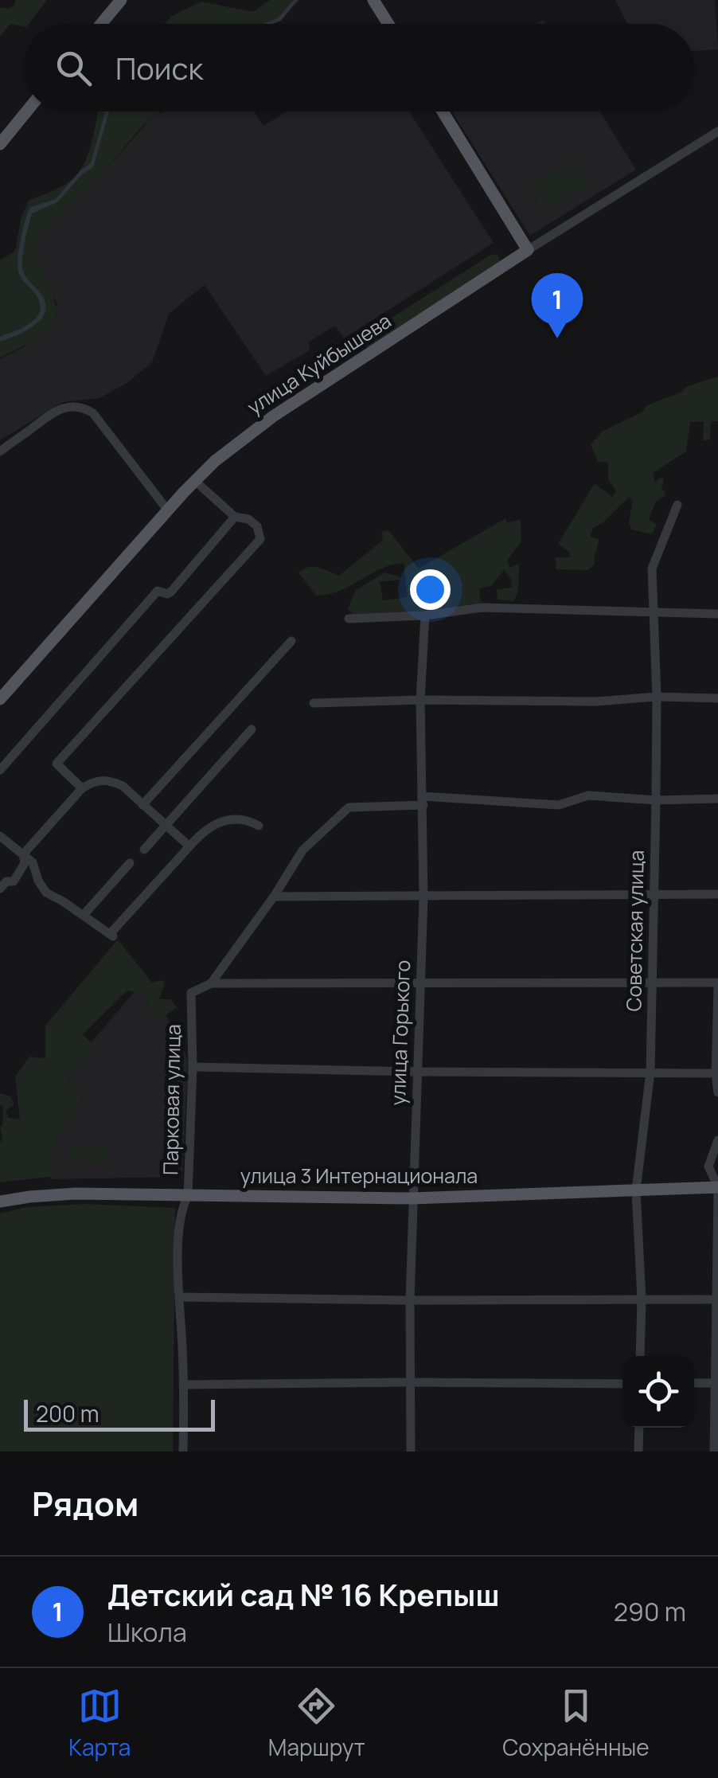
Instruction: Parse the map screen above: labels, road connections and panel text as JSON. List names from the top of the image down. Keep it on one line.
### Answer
{"streets":{"main road":["улица Куйбышева","улица 3 Интернационала"],"street":["Советская улица","улица Горького","Парковая улица"]},"crossings":[["Советская улица","улица 3 Интернационала"],["улица Горького","Парковая улица"],["улица Горького","улица 3 Интернационала"],["Парковая улица","улица 3 Интернационала"]],"scale_bar":"200 m","page":{"search":"Поиск","pins":"1","scale":"200 m","heading":"Рядом","list":[{"mark":"1","name":"Детский сад № 16 Крепыш","note":"Школа","value":"290 m"}],"nav":["Карта","Маршрут","Сохранённые"]}}
